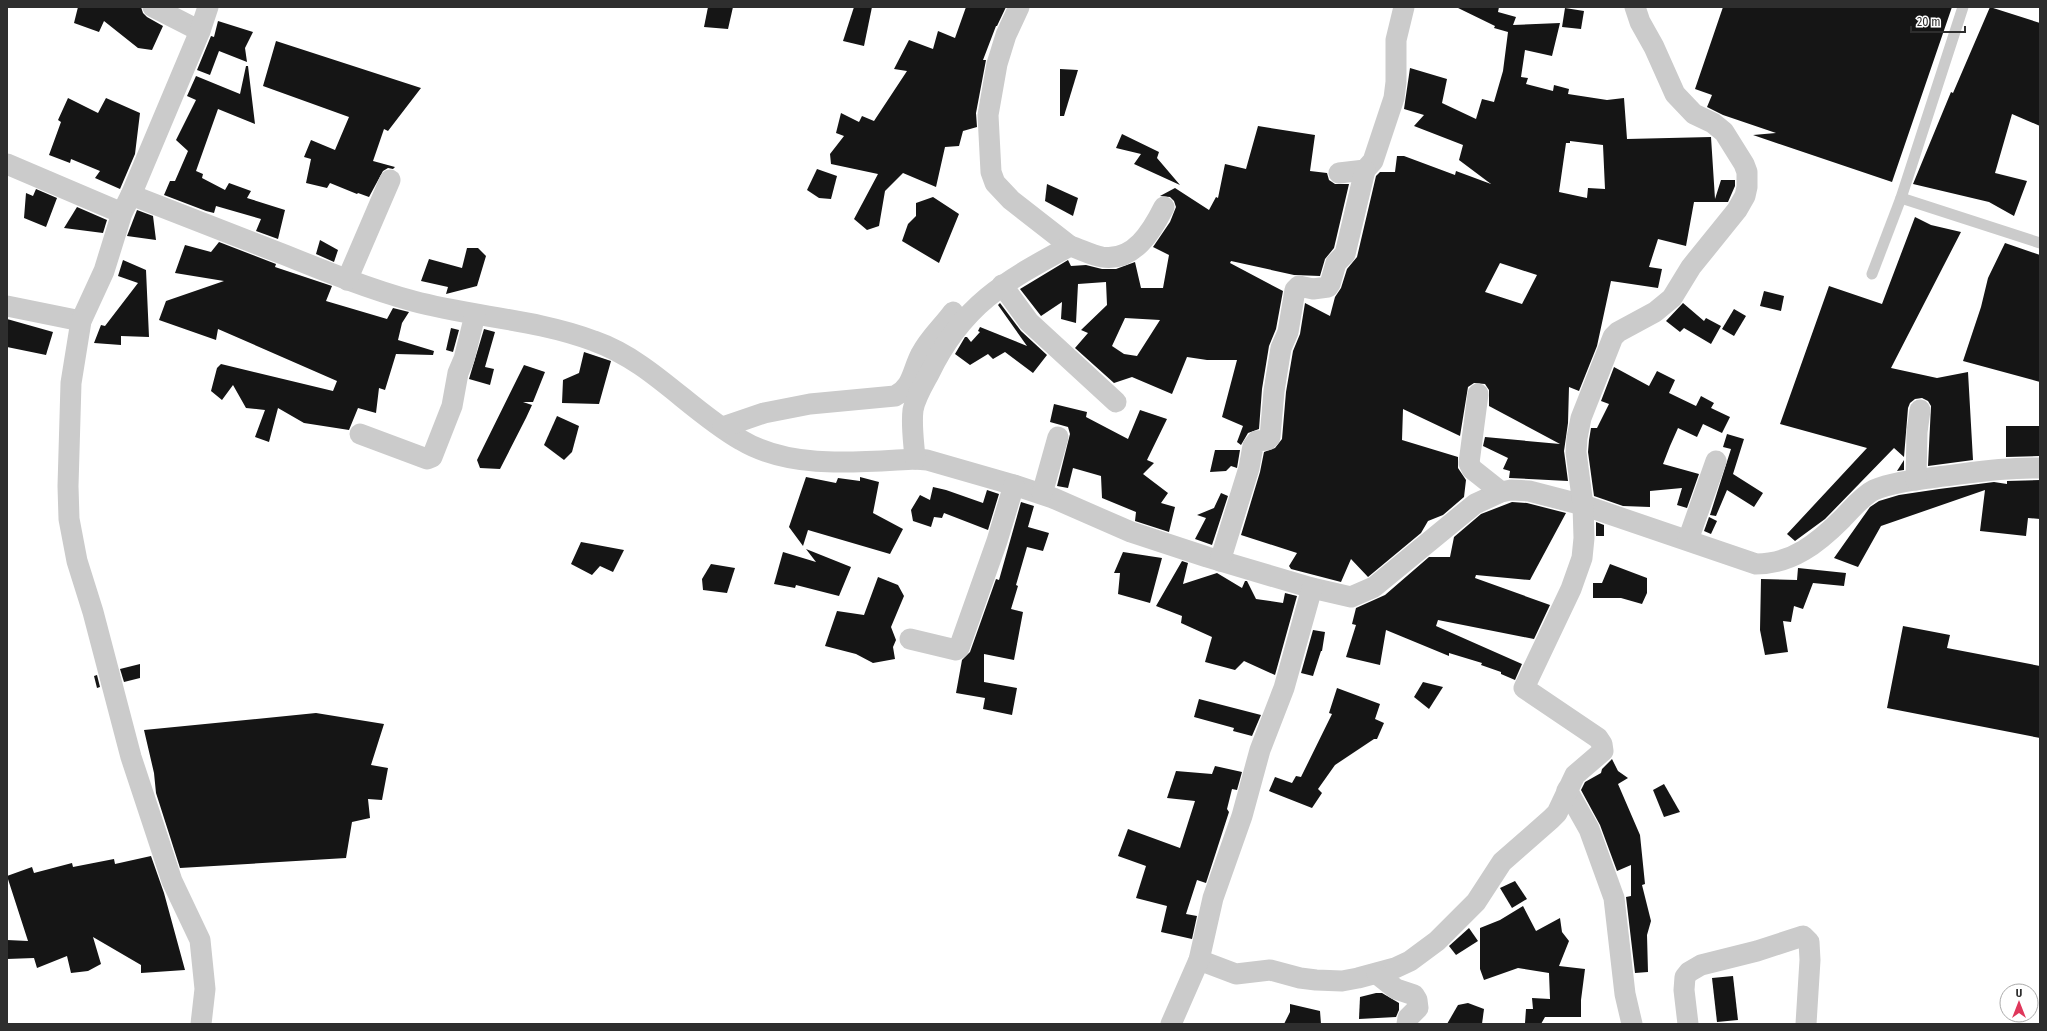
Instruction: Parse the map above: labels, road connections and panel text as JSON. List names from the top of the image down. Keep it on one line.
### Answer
{"scale_bar":"20 m","north":"top"}
